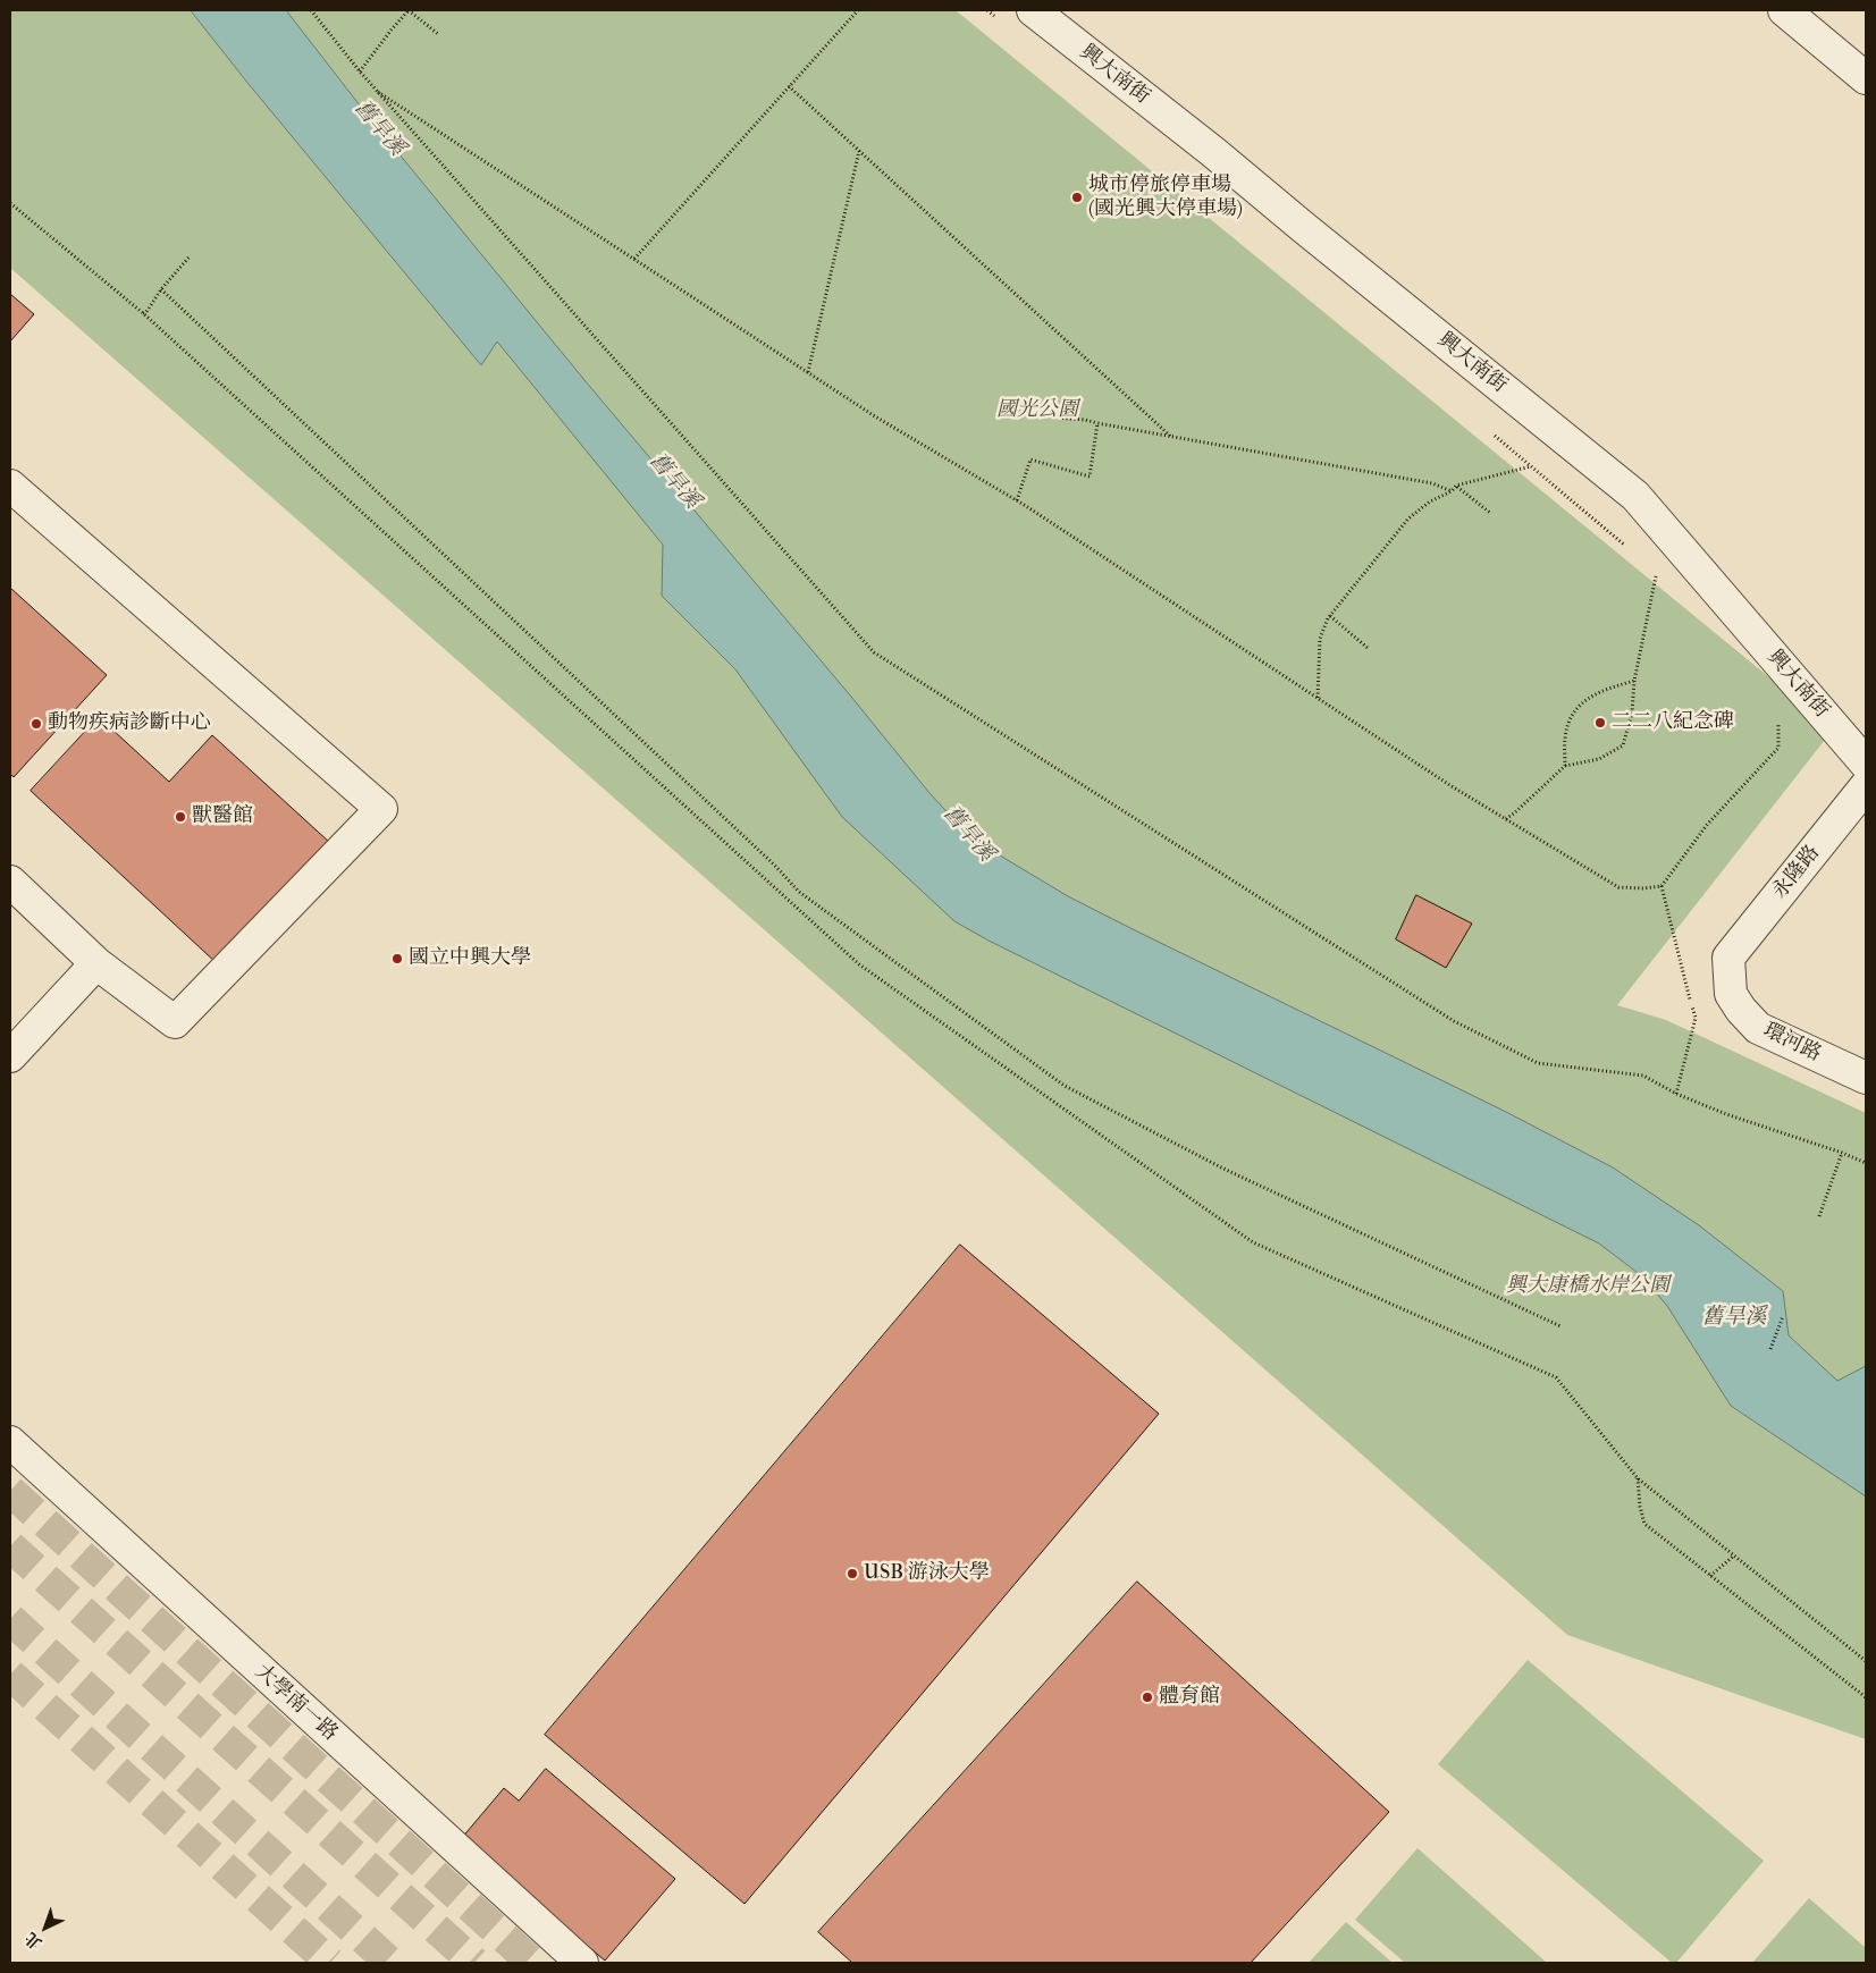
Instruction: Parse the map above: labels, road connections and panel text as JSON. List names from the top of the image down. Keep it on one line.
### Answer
{"streets":{"street":["興大南街","永隆路","環河路","大學南一路"]},"crossings":[["永隆路","環河路"]],"water":["舊旱溪"],"parks":["國光公園","興大康橋水岸公園"],"places":["城市停旅停車場 (國光興大停車場)","二二八紀念碑","動物疾病診斷中心","獸醫館","國立中興大學","USB 游泳大學","體育館"],"north":"bottom left"}
